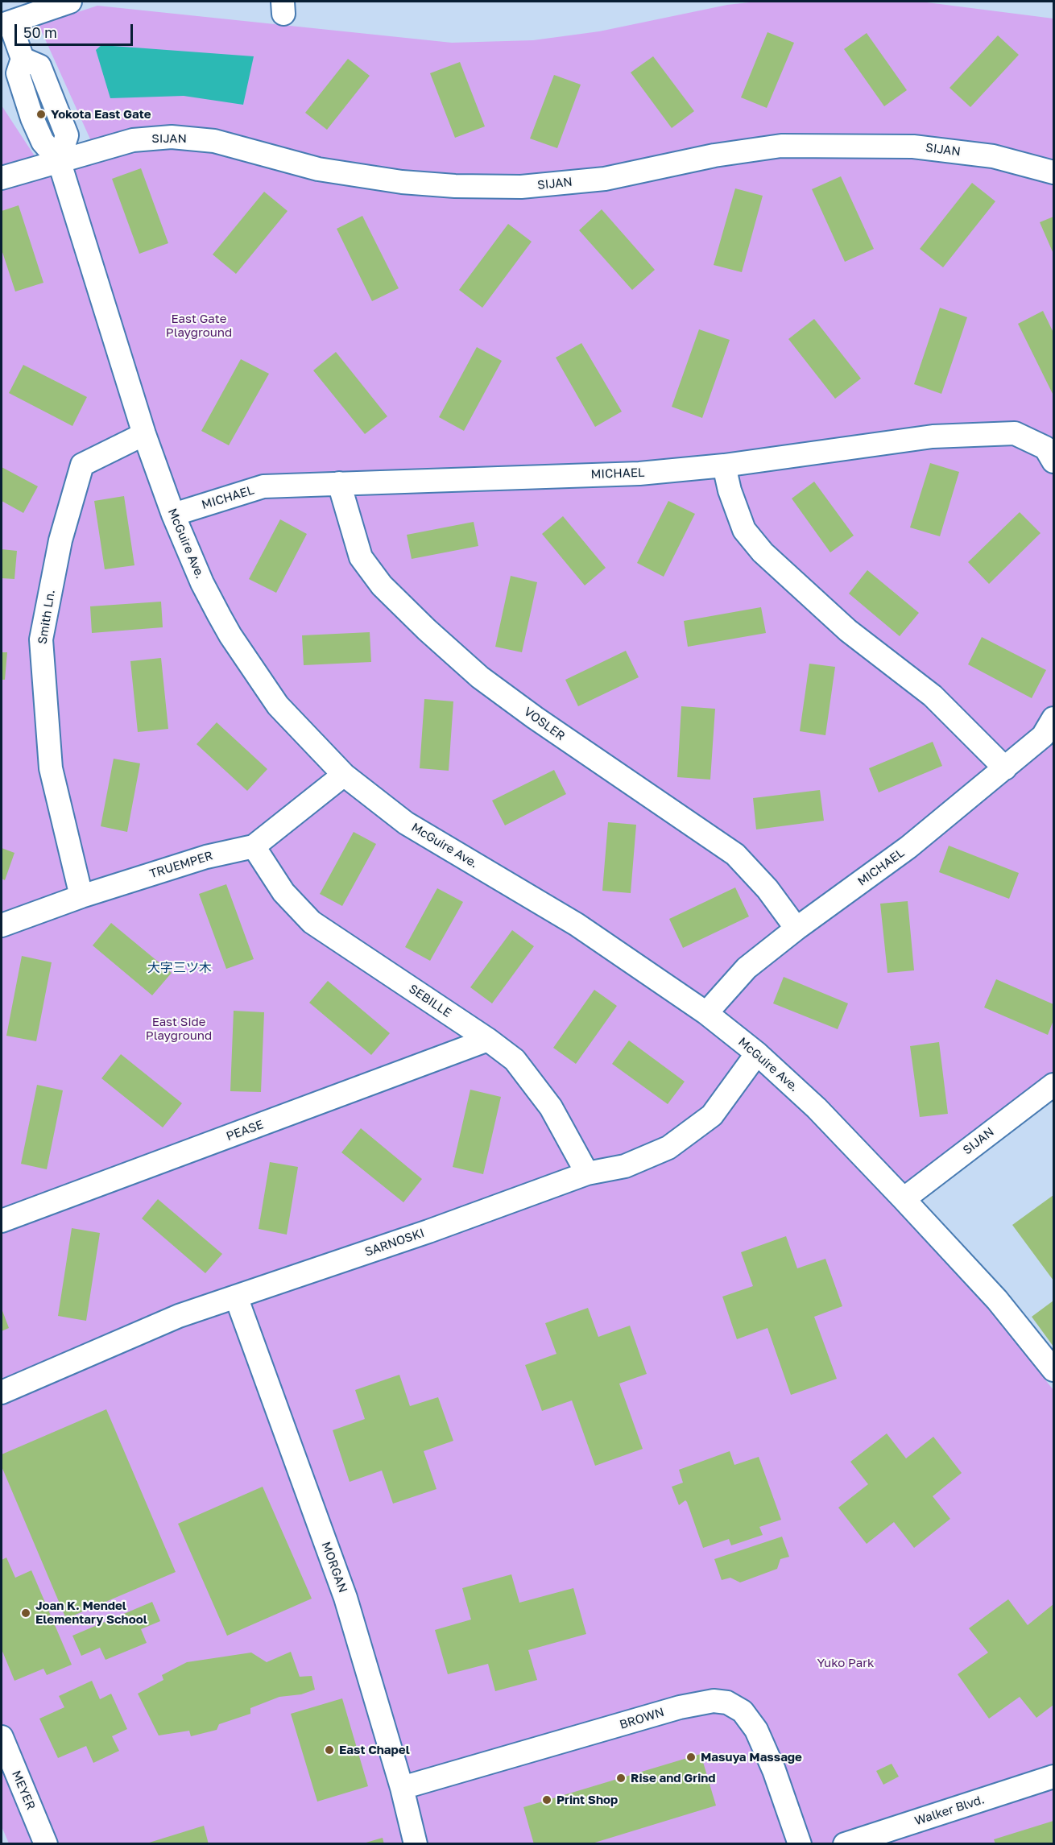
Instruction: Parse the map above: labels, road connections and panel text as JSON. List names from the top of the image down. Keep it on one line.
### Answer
{"streets":{"street":["SIJAN","MICHAEL","McGuire Ave.","Smith Ln.","VOSLER","TRUEMPER","SEBILLE","PEASE","SARNOSKI","MORGAN","BROWN","MEYER","Walker Blvd."]},"crossings":[["SIJAN","McGuire Ave."],["MICHAEL","McGuire Ave."],["MICHAEL","VOSLER"],["McGuire Ave.","Smith Ln."],["McGuire Ave.","TRUEMPER"],["McGuire Ave.","SARNOSKI"],["Smith Ln.","TRUEMPER"],["TRUEMPER","SEBILLE"],["SEBILLE","PEASE"],["SEBILLE","SARNOSKI"],["SARNOSKI","MORGAN"],["MORGAN","BROWN"]],"districts":["大字三ツ木"],"parks":["East Gate Playground","East Side Playground","Yuko Park"],"places":["Yokota East Gate","Joan K. Mendel Elementary School","East Chapel","Masuya Massage","Rise and Grind","Print Shop"],"scale_bar":"50 m"}
